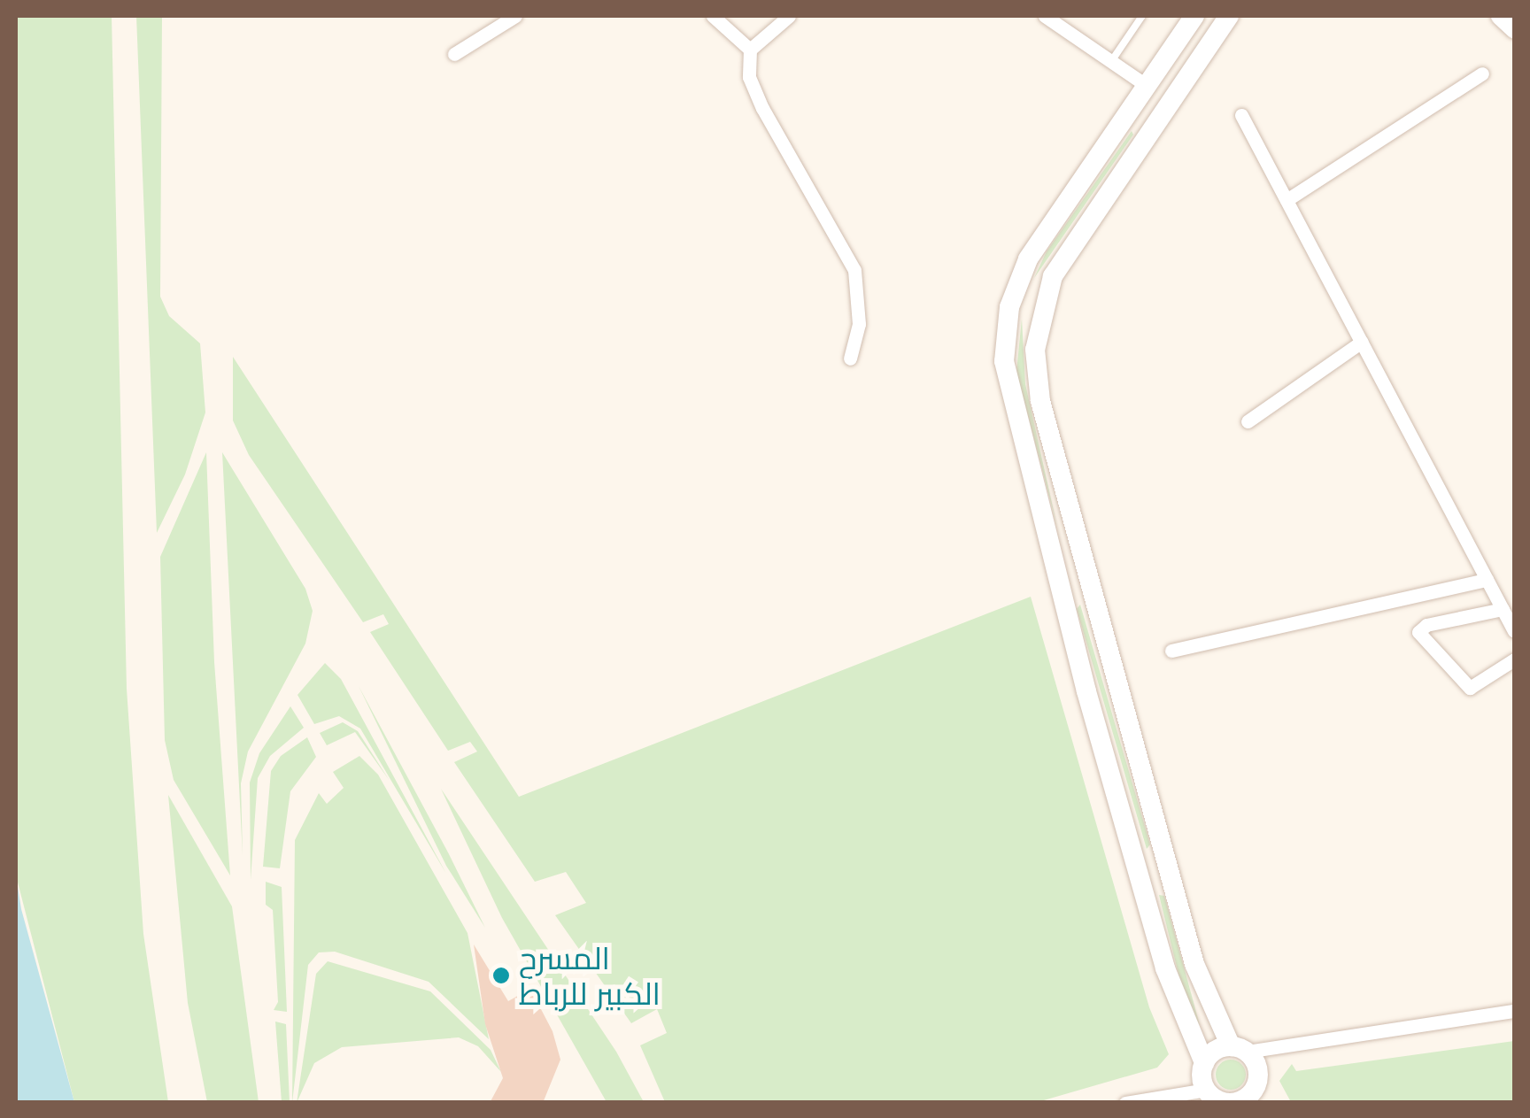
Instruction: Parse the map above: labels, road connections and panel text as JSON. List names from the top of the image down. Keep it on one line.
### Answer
{"places":["المسرح الكبير للرباط"]}
